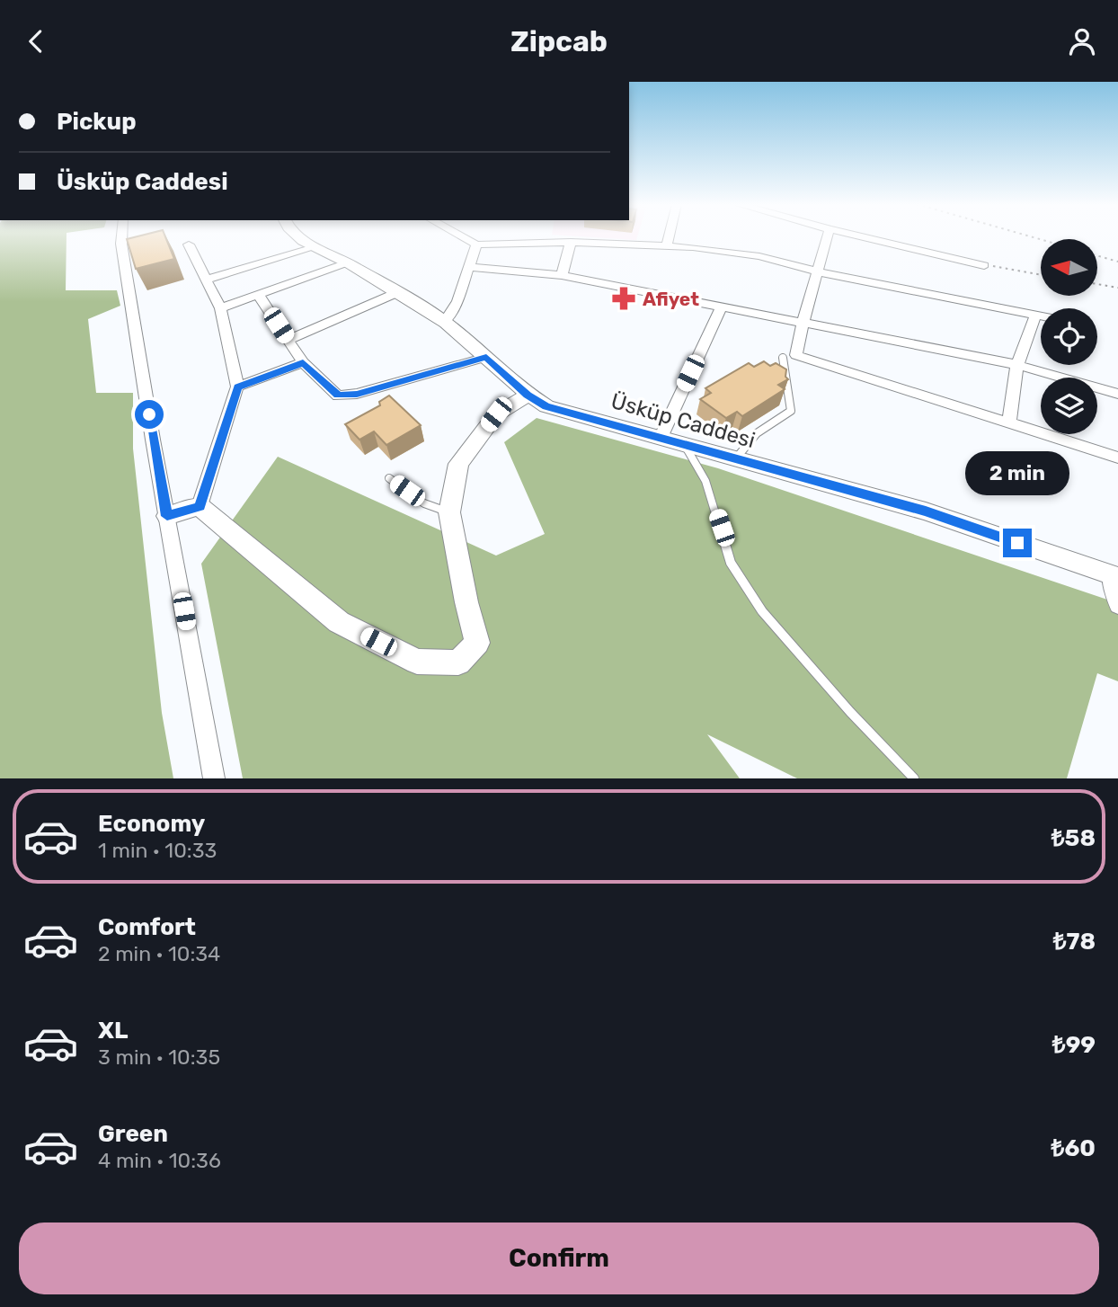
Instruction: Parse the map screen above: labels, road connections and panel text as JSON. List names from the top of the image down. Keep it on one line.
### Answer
{"streets":{"street":["Üsküp Caddesi"]},"places":{"pharmacy":["Afiyet"]},"north":"left","page":{"header":"Zipcab","banner":["Pickup","Üsküp Caddesi"],"bubble":"2 min","list":[{"name":"Economy","note":"1 min · 10:33","value":"₺58"},{"name":"Comfort","note":"2 min · 10:34","value":"₺78"},{"name":"XL","note":"3 min · 10:35","value":"₺99"},{"name":"Green","note":"4 min · 10:36","value":"₺60"}],"buttons":"Confirm"}}
